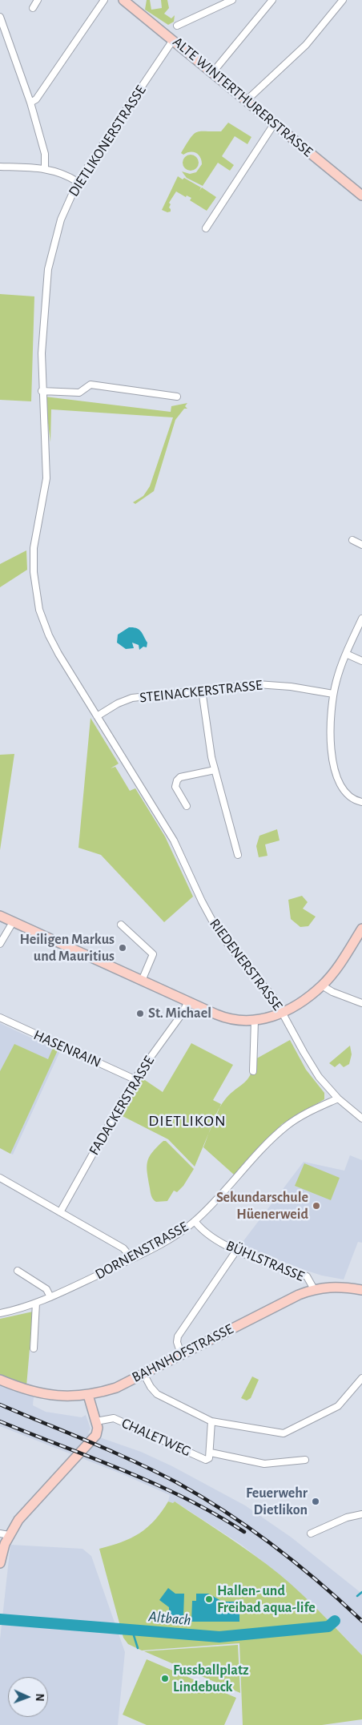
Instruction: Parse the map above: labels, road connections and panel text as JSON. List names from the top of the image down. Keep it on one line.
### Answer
{"streets":{"street":["ALTE WINTERTHURERSTRASSE","DIETLIKONERSTRASSE","STEINACKERSTRASSE","RIEDENERSTRASSE","HASENRAIN","FADACKERSTRASSE","DORNENSTRASSE","BÜHLSTRASSE","BAHNHOFSTRASSE","CHALETWEG"]},"crossings":[["ALTE WINTERTHURERSTRASSE","DIETLIKONERSTRASSE"],["DIETLIKONERSTRASSE","STEINACKERSTRASSE"],["DIETLIKONERSTRASSE","RIEDENERSTRASSE"],["STEINACKERSTRASSE","RIEDENERSTRASSE"],["RIEDENERSTRASSE","DORNENSTRASSE"],["HASENRAIN","FADACKERSTRASSE"],["DORNENSTRASSE","BÜHLSTRASSE"],["BÜHLSTRASSE","BAHNHOFSTRASSE"]],"districts":["DIETLIKON"],"water":["Altbach"],"places":["Heiligen Markus und Mauritius","St. Michael","Sekundarschule Hüenerweid","Feuerwehr Dietlikon","Hallen- und Freibad aqua-life","Fussballplatz Lindebuck"],"north":"right"}
